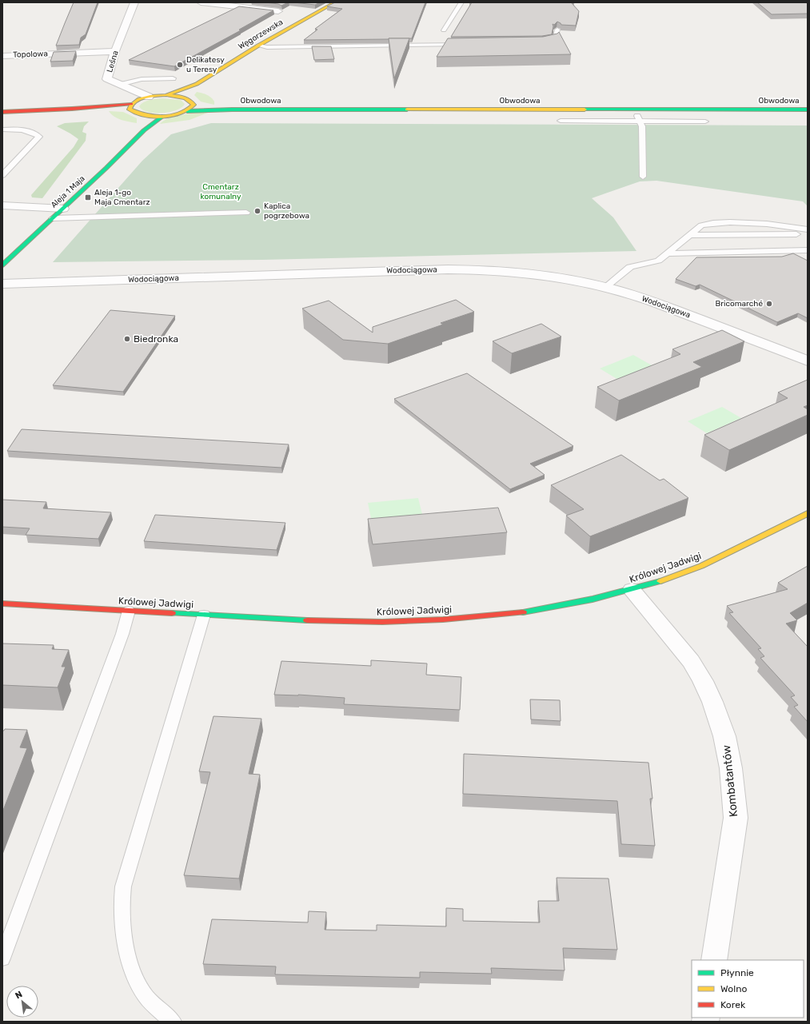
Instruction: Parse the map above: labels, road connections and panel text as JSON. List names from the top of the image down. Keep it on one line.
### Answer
{"streets":{"main road":["Węgorzewska","Obwodowa","Aleja 1 Maja","Królowej Jadwigi"],"street":["Topolowa","Leśna","Wodociągowa","Kombatantów"]},"crossings":[["Topolowa","Leśna"],["Królowej Jadwigi","Kombatantów"]],"parks":["Cmentarz komunalny"],"places":{"other":["Delikatesy u Teresy","Kaplica pogrzebowa","Bricomarché","Biedronka"],"transit":["Aleja 1-go Maja Cmentarz"]},"legend":["Płynnie","Wolno","Korek"],"north":"top left"}
